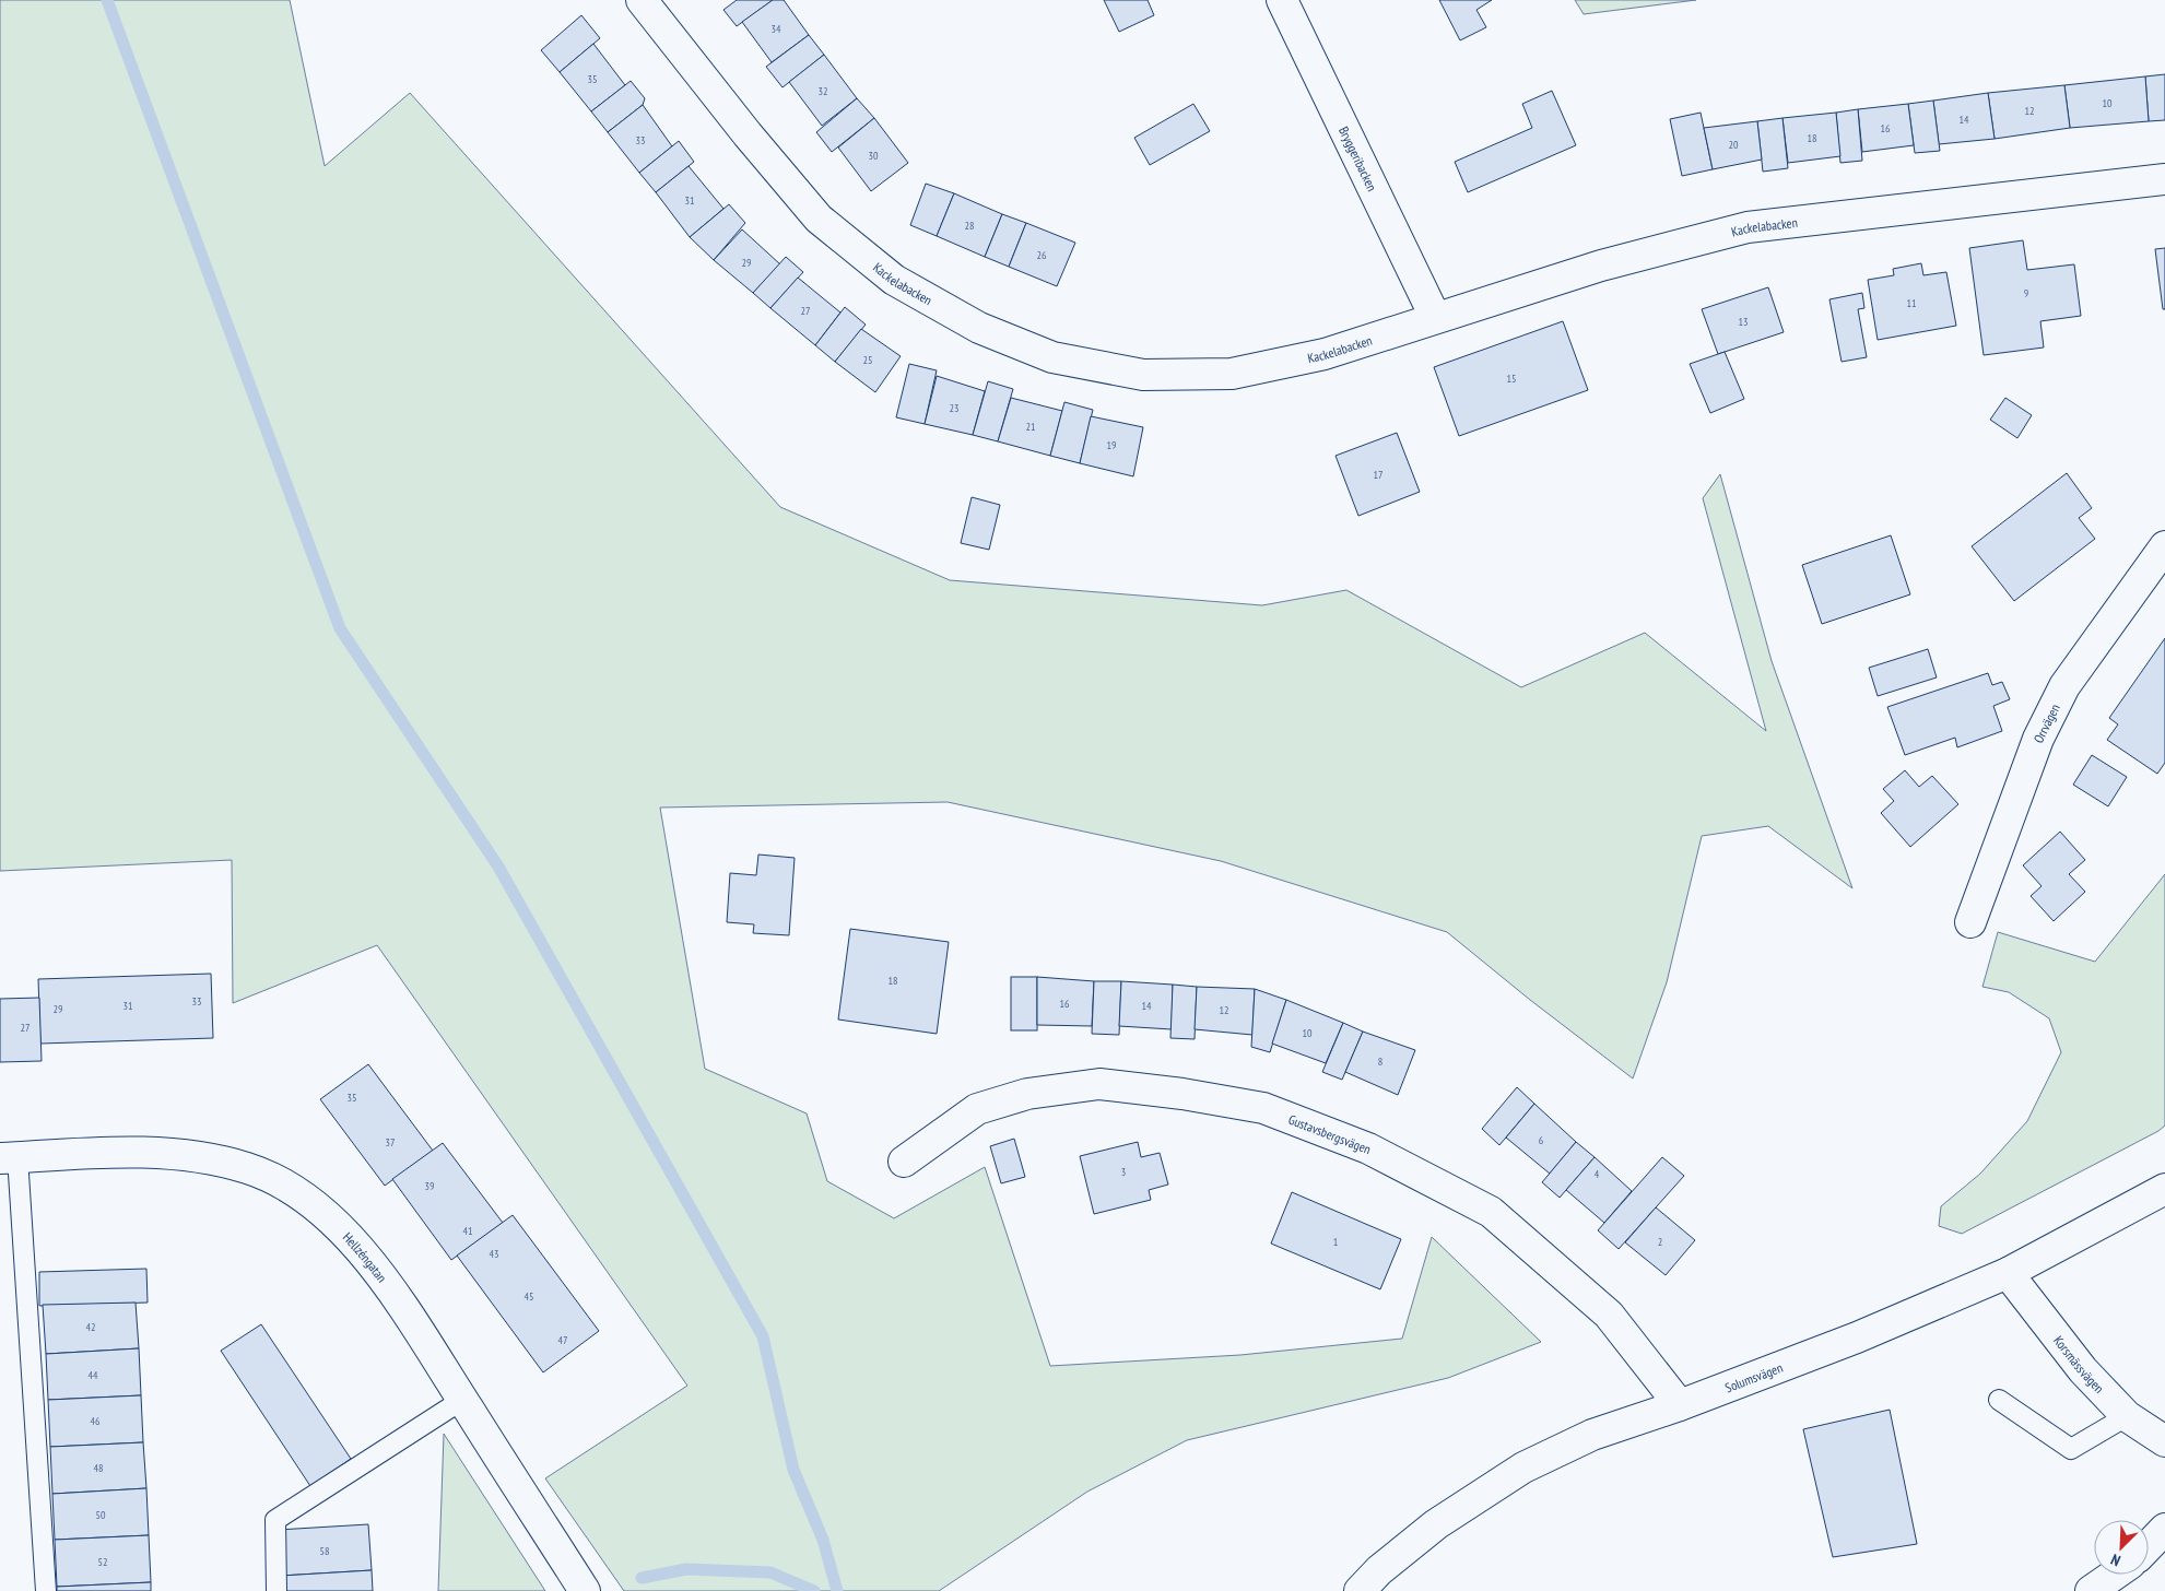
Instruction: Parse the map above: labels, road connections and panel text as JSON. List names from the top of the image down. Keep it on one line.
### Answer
{"streets":{"street":["Bryggeribacken","Kackelabacken","Orrvägen","Gustavsbergsvägen","Hellzéngatan","Korsmässvägen","Solumsvägen"]},"crossings":[["Bryggeribacken","Kackelabacken"],["Gustavsbergsvägen","Solumsvägen"],["Korsmässvägen","Solumsvägen"]],"house_numbers":["34","35","32","10","12","14","16","18","33","20","30","31","28","26","29","9","11","27","13","25","15","23","21","19","17","18","33","16","31","14","29","12","27","10","8","35","6","37","3","4","39","41","1","2","43","45","42","47","44","46","48","50","58","52"],"north":"bottom left"}
